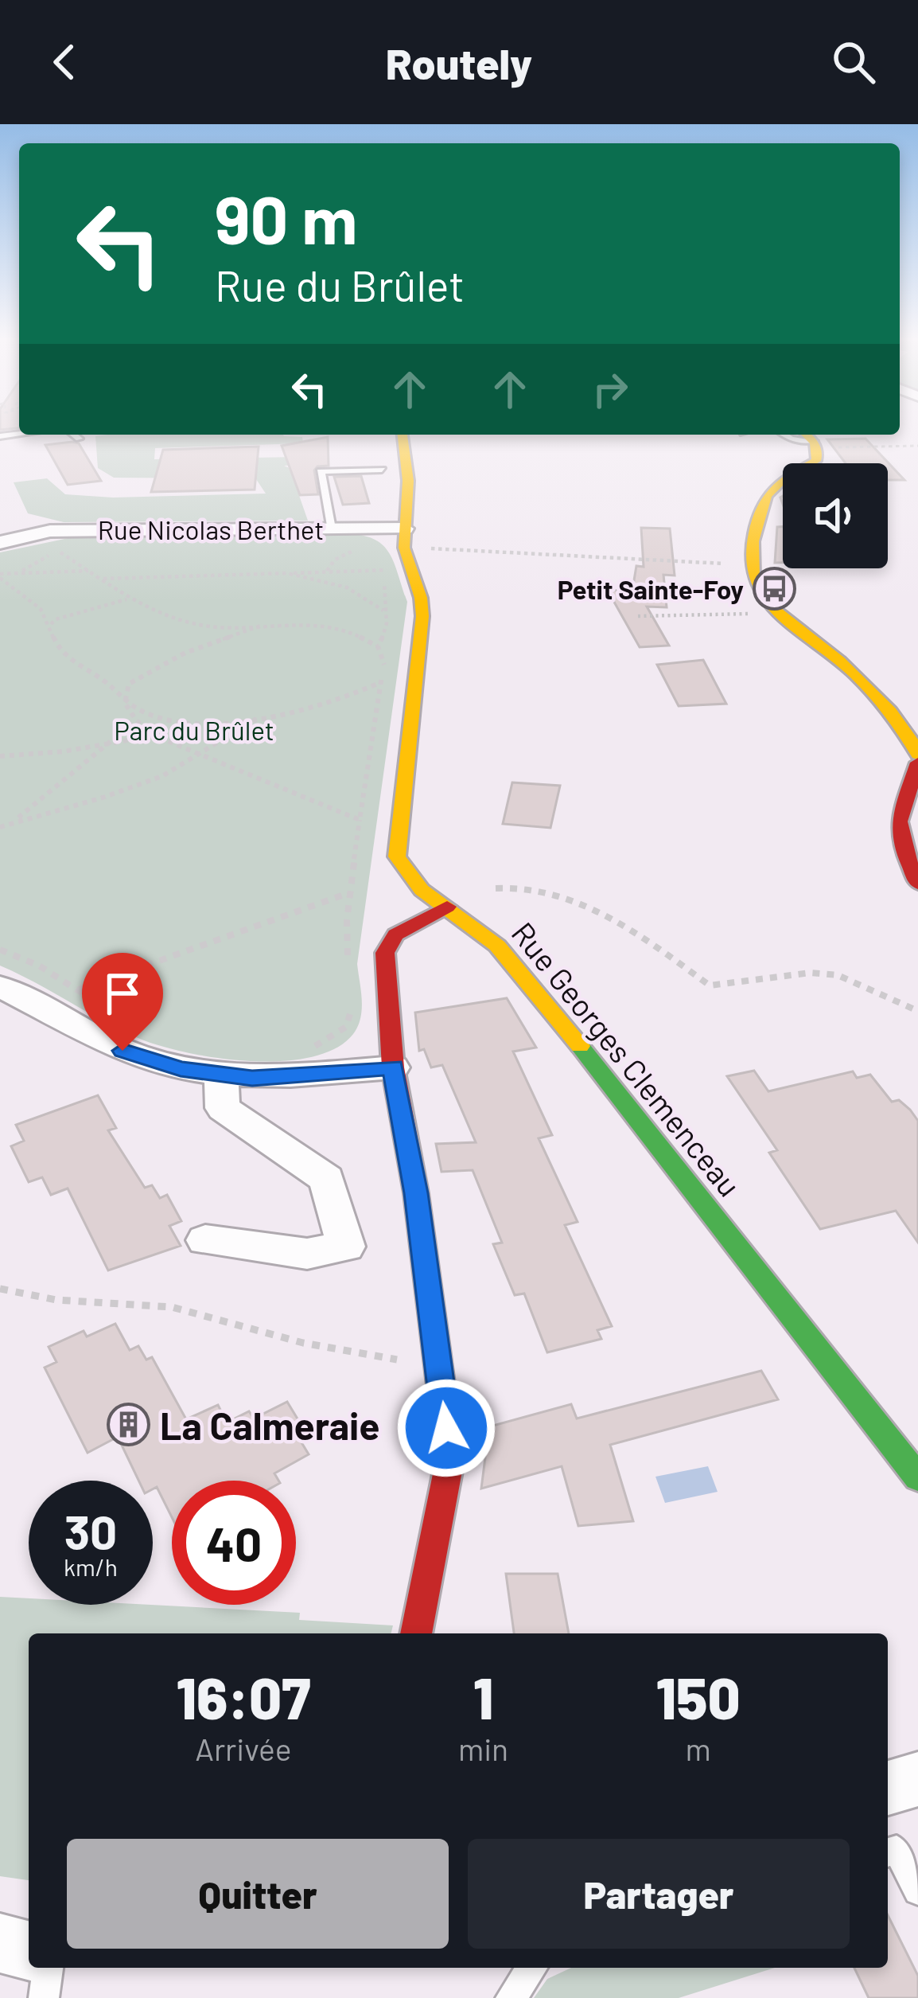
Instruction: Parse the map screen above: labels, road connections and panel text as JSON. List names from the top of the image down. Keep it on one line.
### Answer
{"streets":{"street":["Rue Nicolas Berthet","Rue Georges Clemenceau"]},"crossings":[["Rue Nicolas Berthet","Rue Georges Clemenceau"]],"parks":["Parc du Brûlet"],"places":{"bus stop":["Petit Sainte-Foy"],"building":["La Calmeraie"]},"page":{"header":"Routely","turn":["90 m","Rue du Brûlet"],"speed":"30 km/h","limit":"40","eta":["16:07","Arrivée","1","min","150","m"],"buttons":["Quitter","Partager"]}}
